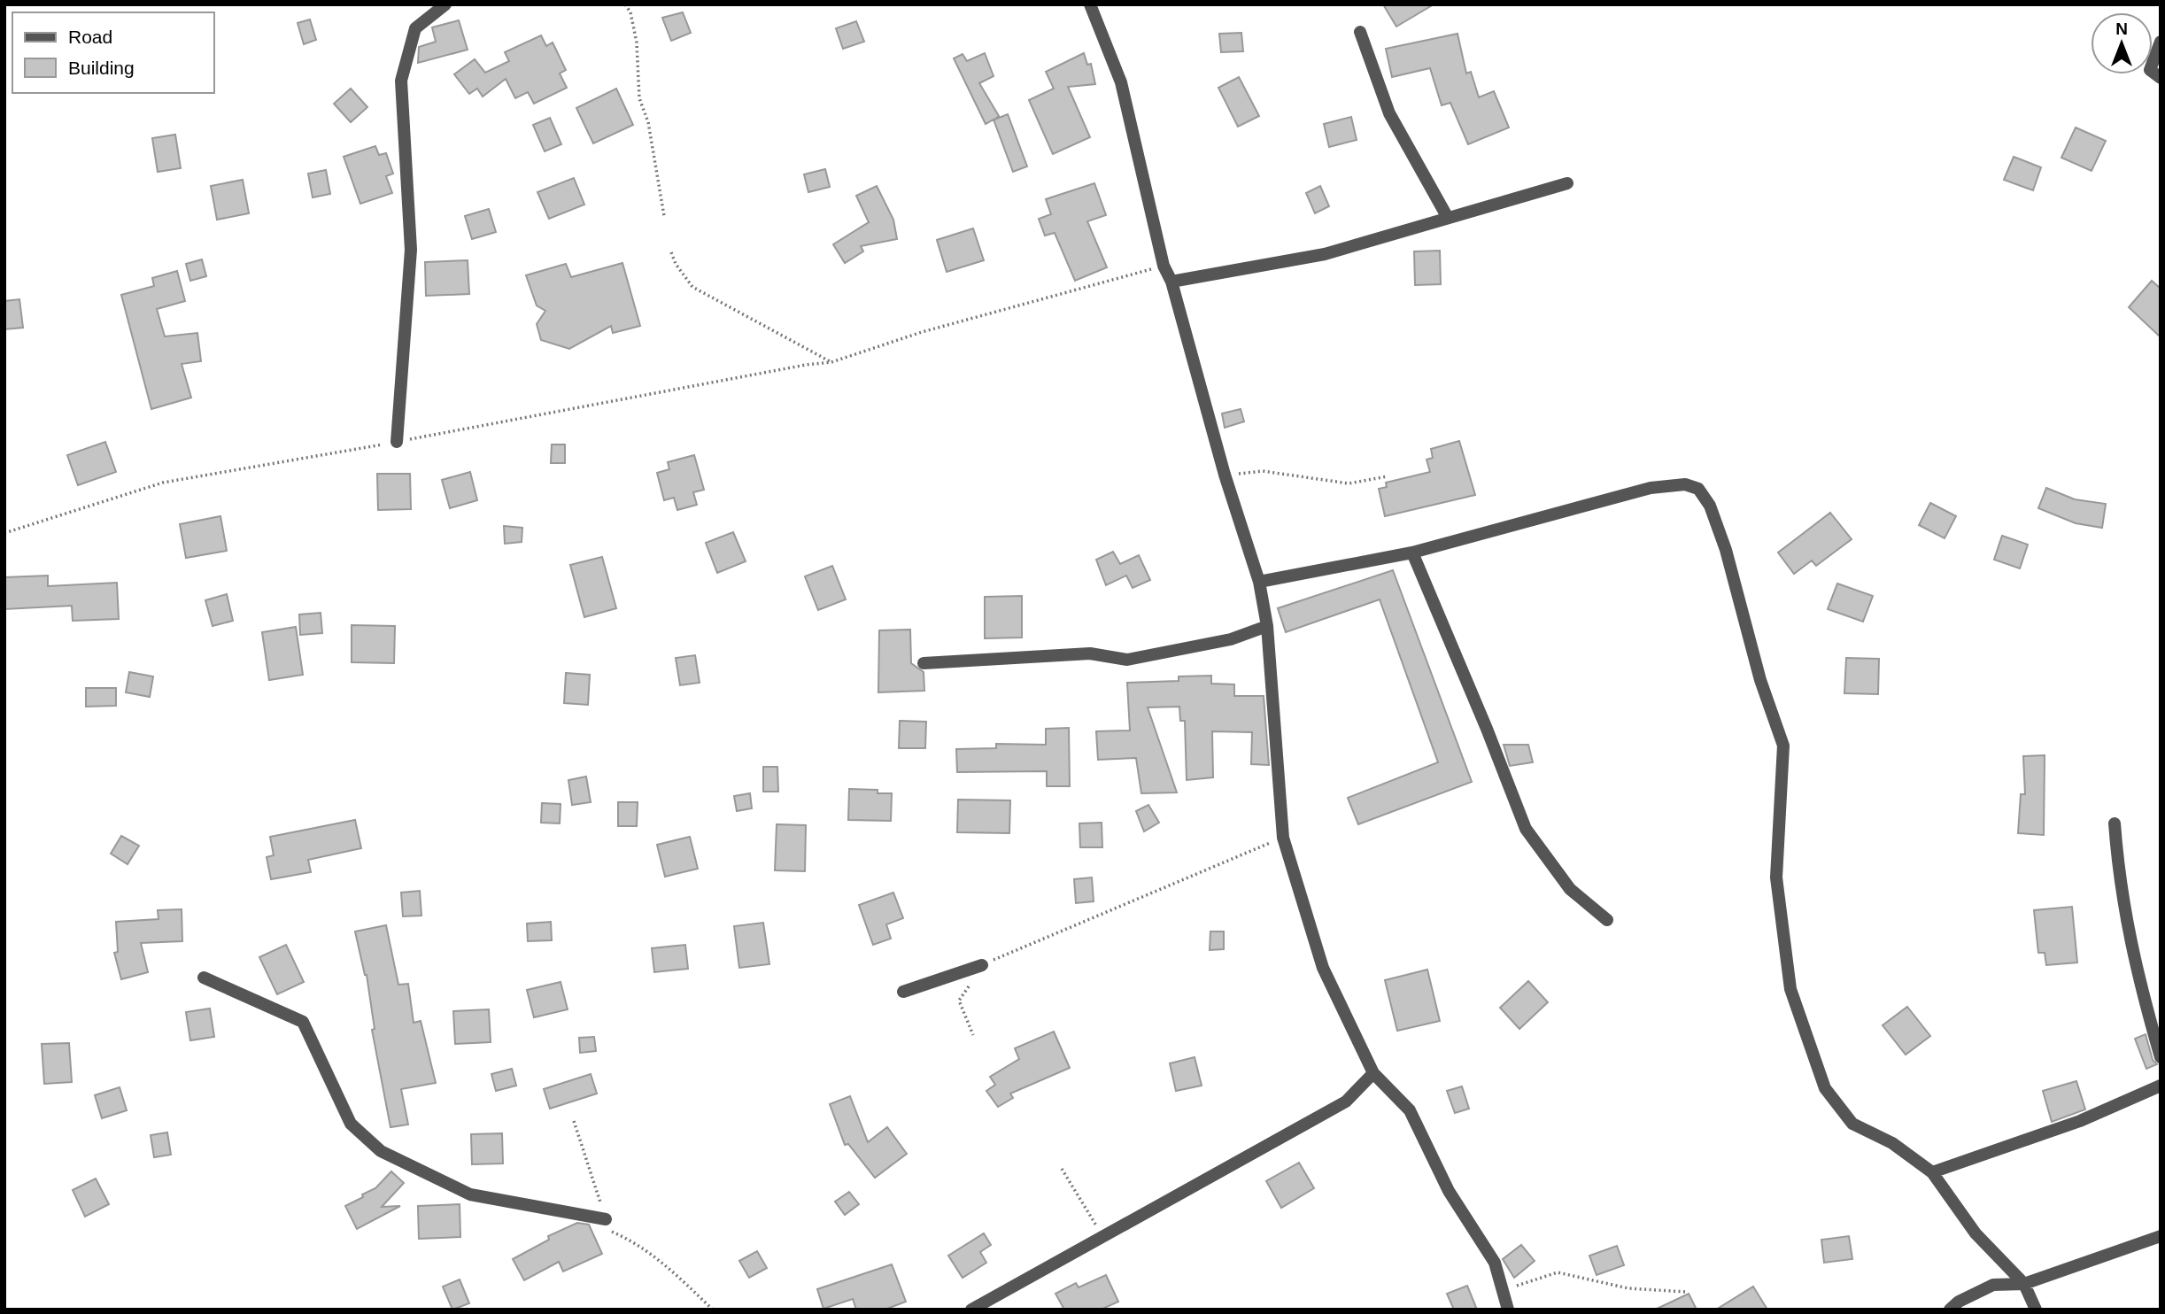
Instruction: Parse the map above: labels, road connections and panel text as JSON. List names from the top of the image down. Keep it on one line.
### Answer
{"legend":["Road","Building"],"north":"top"}
